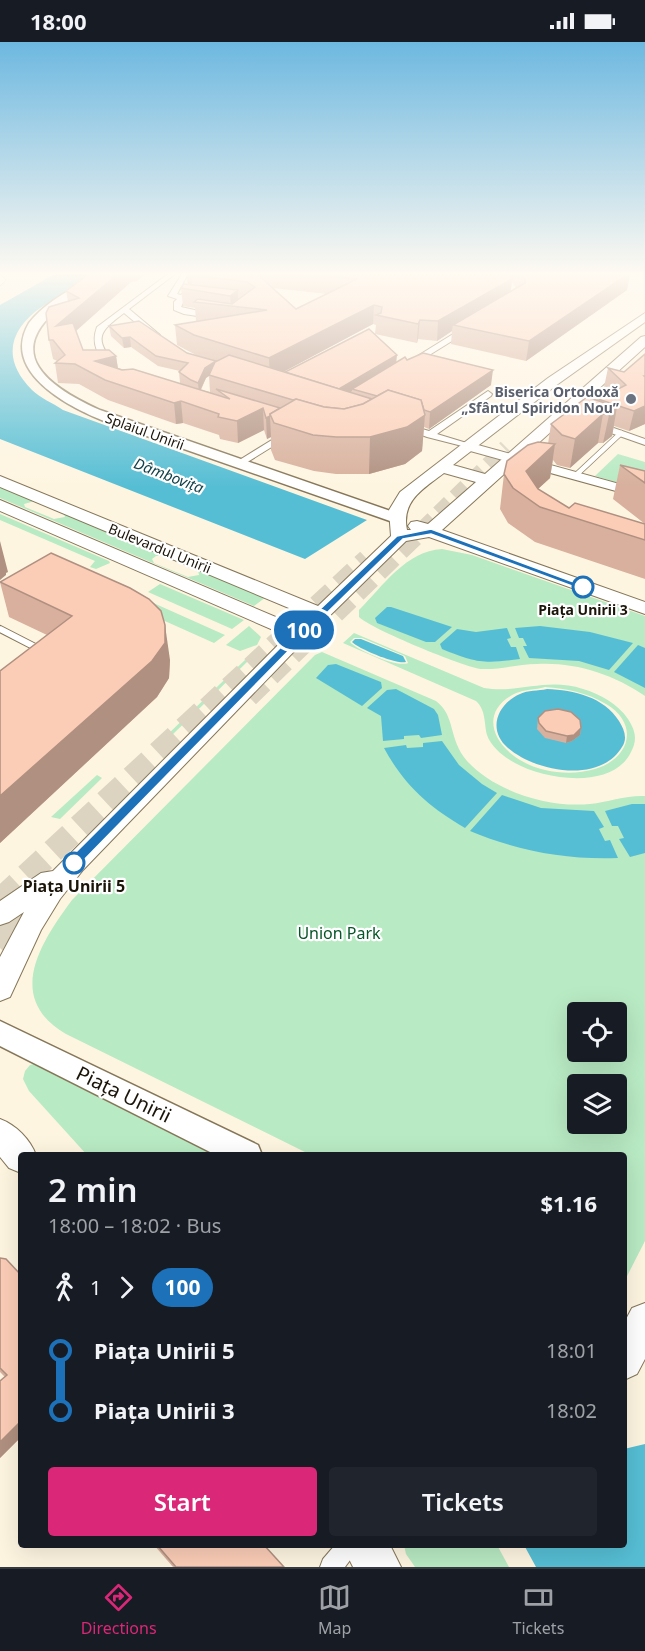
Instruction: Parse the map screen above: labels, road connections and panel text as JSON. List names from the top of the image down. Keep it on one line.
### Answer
{"streets":{"main road":["Splaiul Unirii","Bulevardul Unirii","Piața Unirii"]},"water":["Dâmbovița"],"parks":["Union Park"],"places":["Biserica Ortodoxă „Sfântul Spiridon Nou”","Piața Unirii 3","Piața Unirii 5"],"lines":["bus line 100"],"page":{"status":"18:00","on_map":"100","heading":["2 min","18:00 – 18:02 · Bus","$1.16"],"legs":["1","100"],"list":[{"name":"Piața Unirii 5","value":"18:01"},{"name":"Piața Unirii 3","value":"18:02"}],"buttons":["Start","Tickets"],"tabs":["Directions","Map","Tickets"]}}
